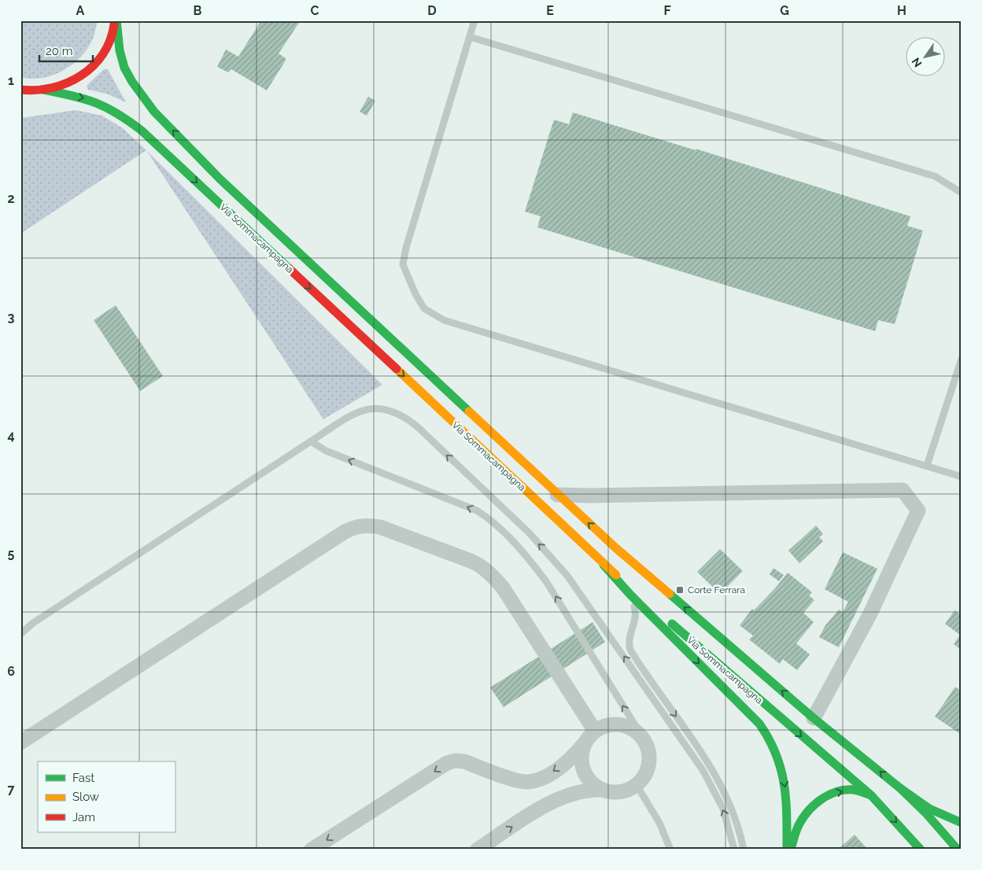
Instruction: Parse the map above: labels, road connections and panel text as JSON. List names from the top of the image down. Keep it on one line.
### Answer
{"streets":{"main road":["Via Sommacampagna"]},"places":{"transit":["Corte Ferrara"]},"legend":["Fast","Slow","Jam"],"scale_bar":"20 m","north":"bottom left","grid":{"columns":["A","B","C","D","E","F","G","H"],"rows":["1","2","3","4","5","6","7"]}}
